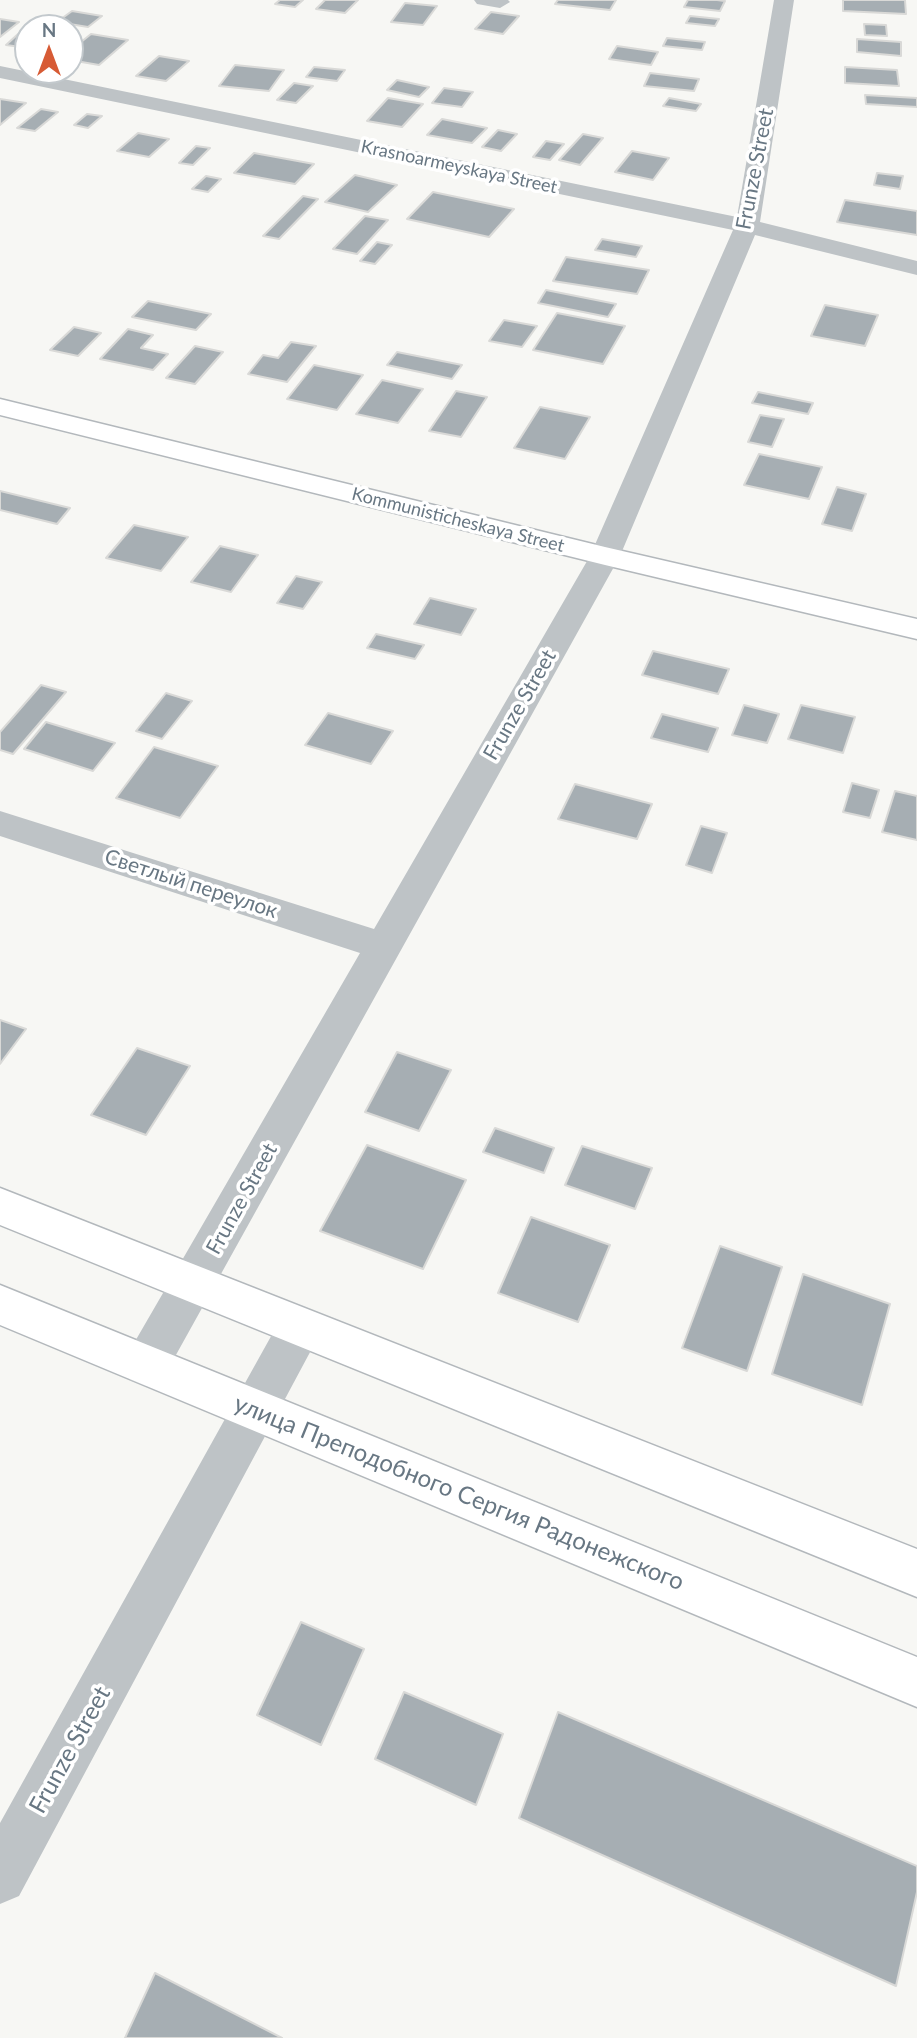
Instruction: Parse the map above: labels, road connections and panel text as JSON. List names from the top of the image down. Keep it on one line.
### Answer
{"streets":{"street":["Krasnoarmeyskaya Street","Frunze Street","Kommunisticheskaya Street","Светлый переулок","улица Преподобного Сергия Радонежского"]},"crossings":[["Krasnoarmeyskaya Street","Frunze Street"],["Frunze Street","Kommunisticheskaya Street"],["Frunze Street","Светлый переулок"],["Frunze Street","улица Преподобного Сергия Радонежского"]],"north":"top"}
